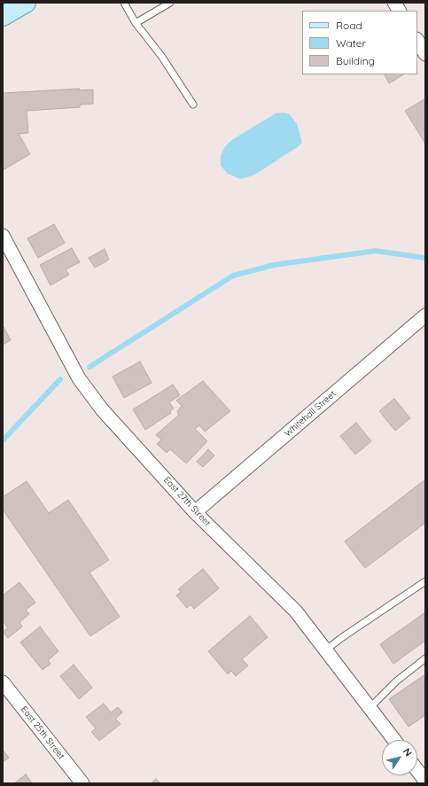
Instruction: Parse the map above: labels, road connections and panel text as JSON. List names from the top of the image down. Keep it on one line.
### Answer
{"streets":{"street":["Whitehall Street","East 27th Street","East 25th Street"]},"crossings":[["Whitehall Street","East 27th Street"]],"legend":["Road","Water","Building"],"north":"top right"}
